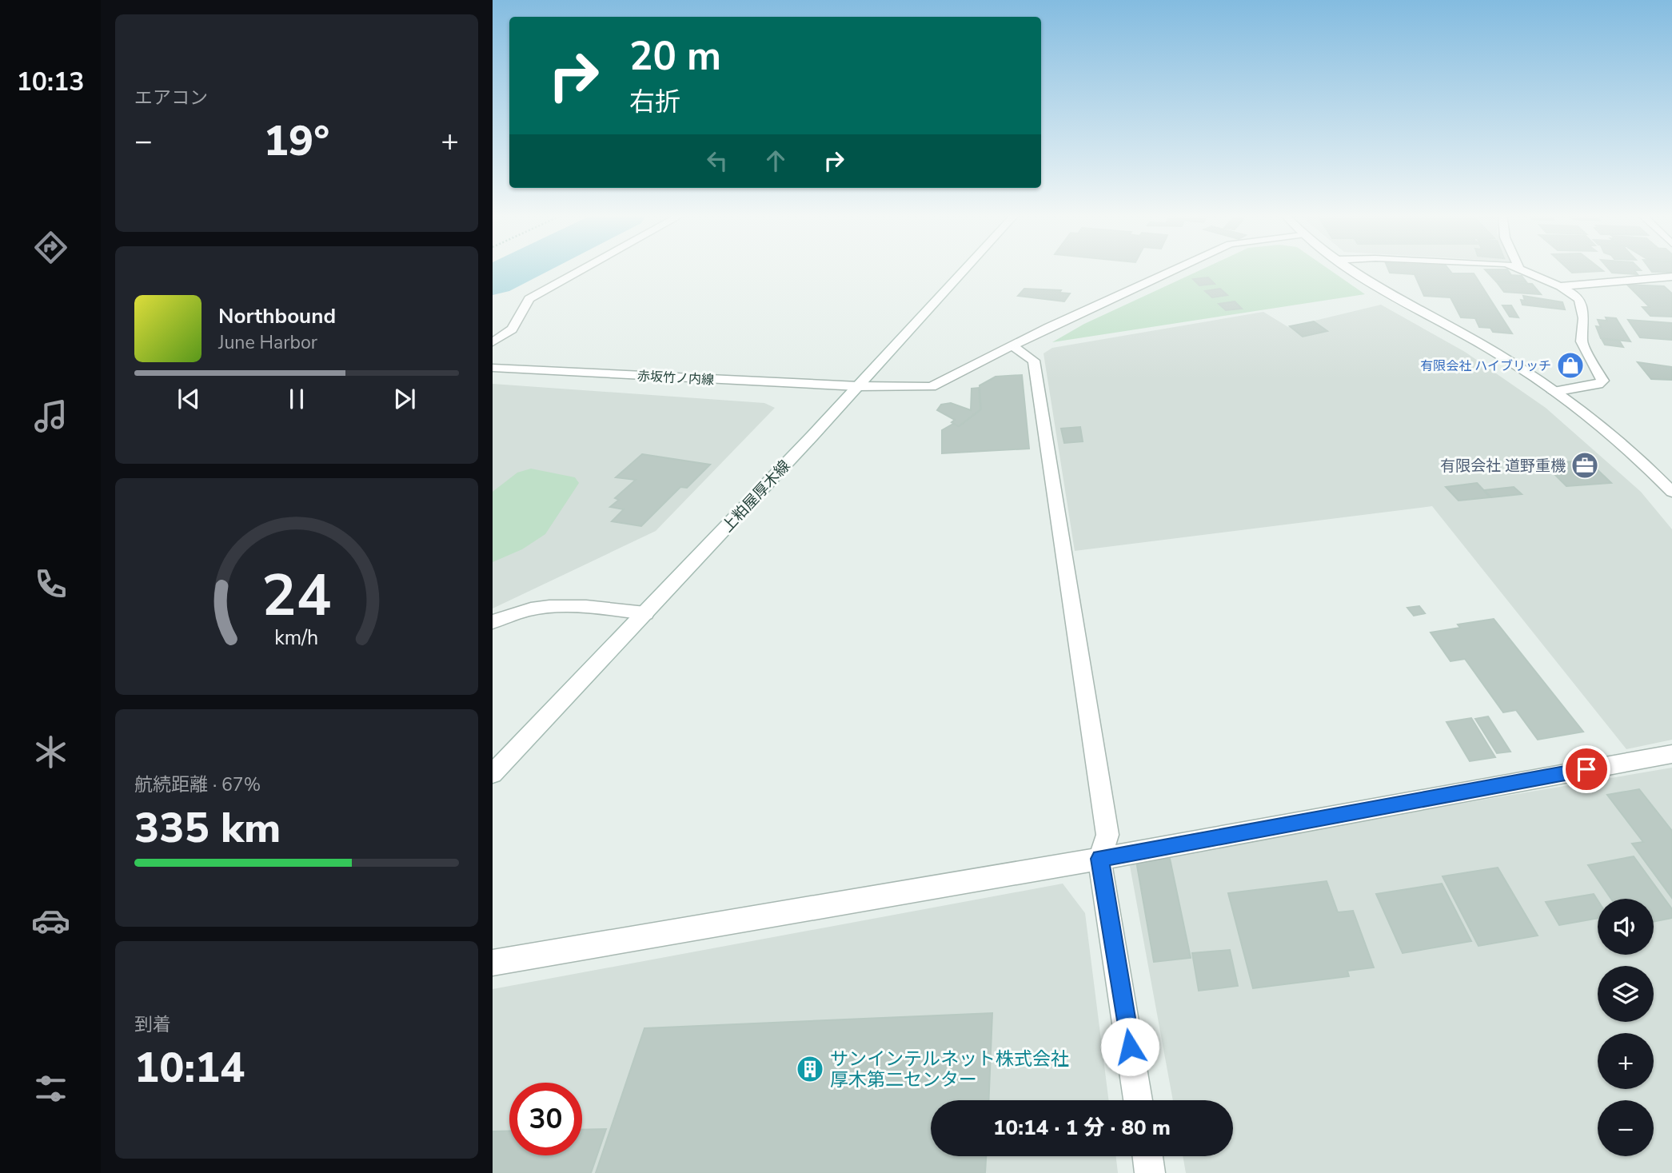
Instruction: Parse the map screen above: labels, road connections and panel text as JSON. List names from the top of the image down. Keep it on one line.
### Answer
{"streets":{"street":["赤坂竹ノ内線","上粕屋厚木線"]},"crossings":[["赤坂竹ノ内線","上粕屋厚木線"]],"places":{"shop":["有限会社 ハイブリッチ"],"office":["有限会社 道野重機"],"building":["サンインテルネット株式会社 厚木第二センター"]},"page":{"tabs":"10:13","tile":["エアコン",["航続距離 · 67%","335 km"],["到着","10:14"]],"turn":["20 m","右折"],"heat":["−","19°","+"],"song":["Northbound","June Harbor"],"map_buttons":["+","−"],"limit":"30","trip":"10:14 · 1 分 · 80 m","gauge":["24","km/h"]}}
